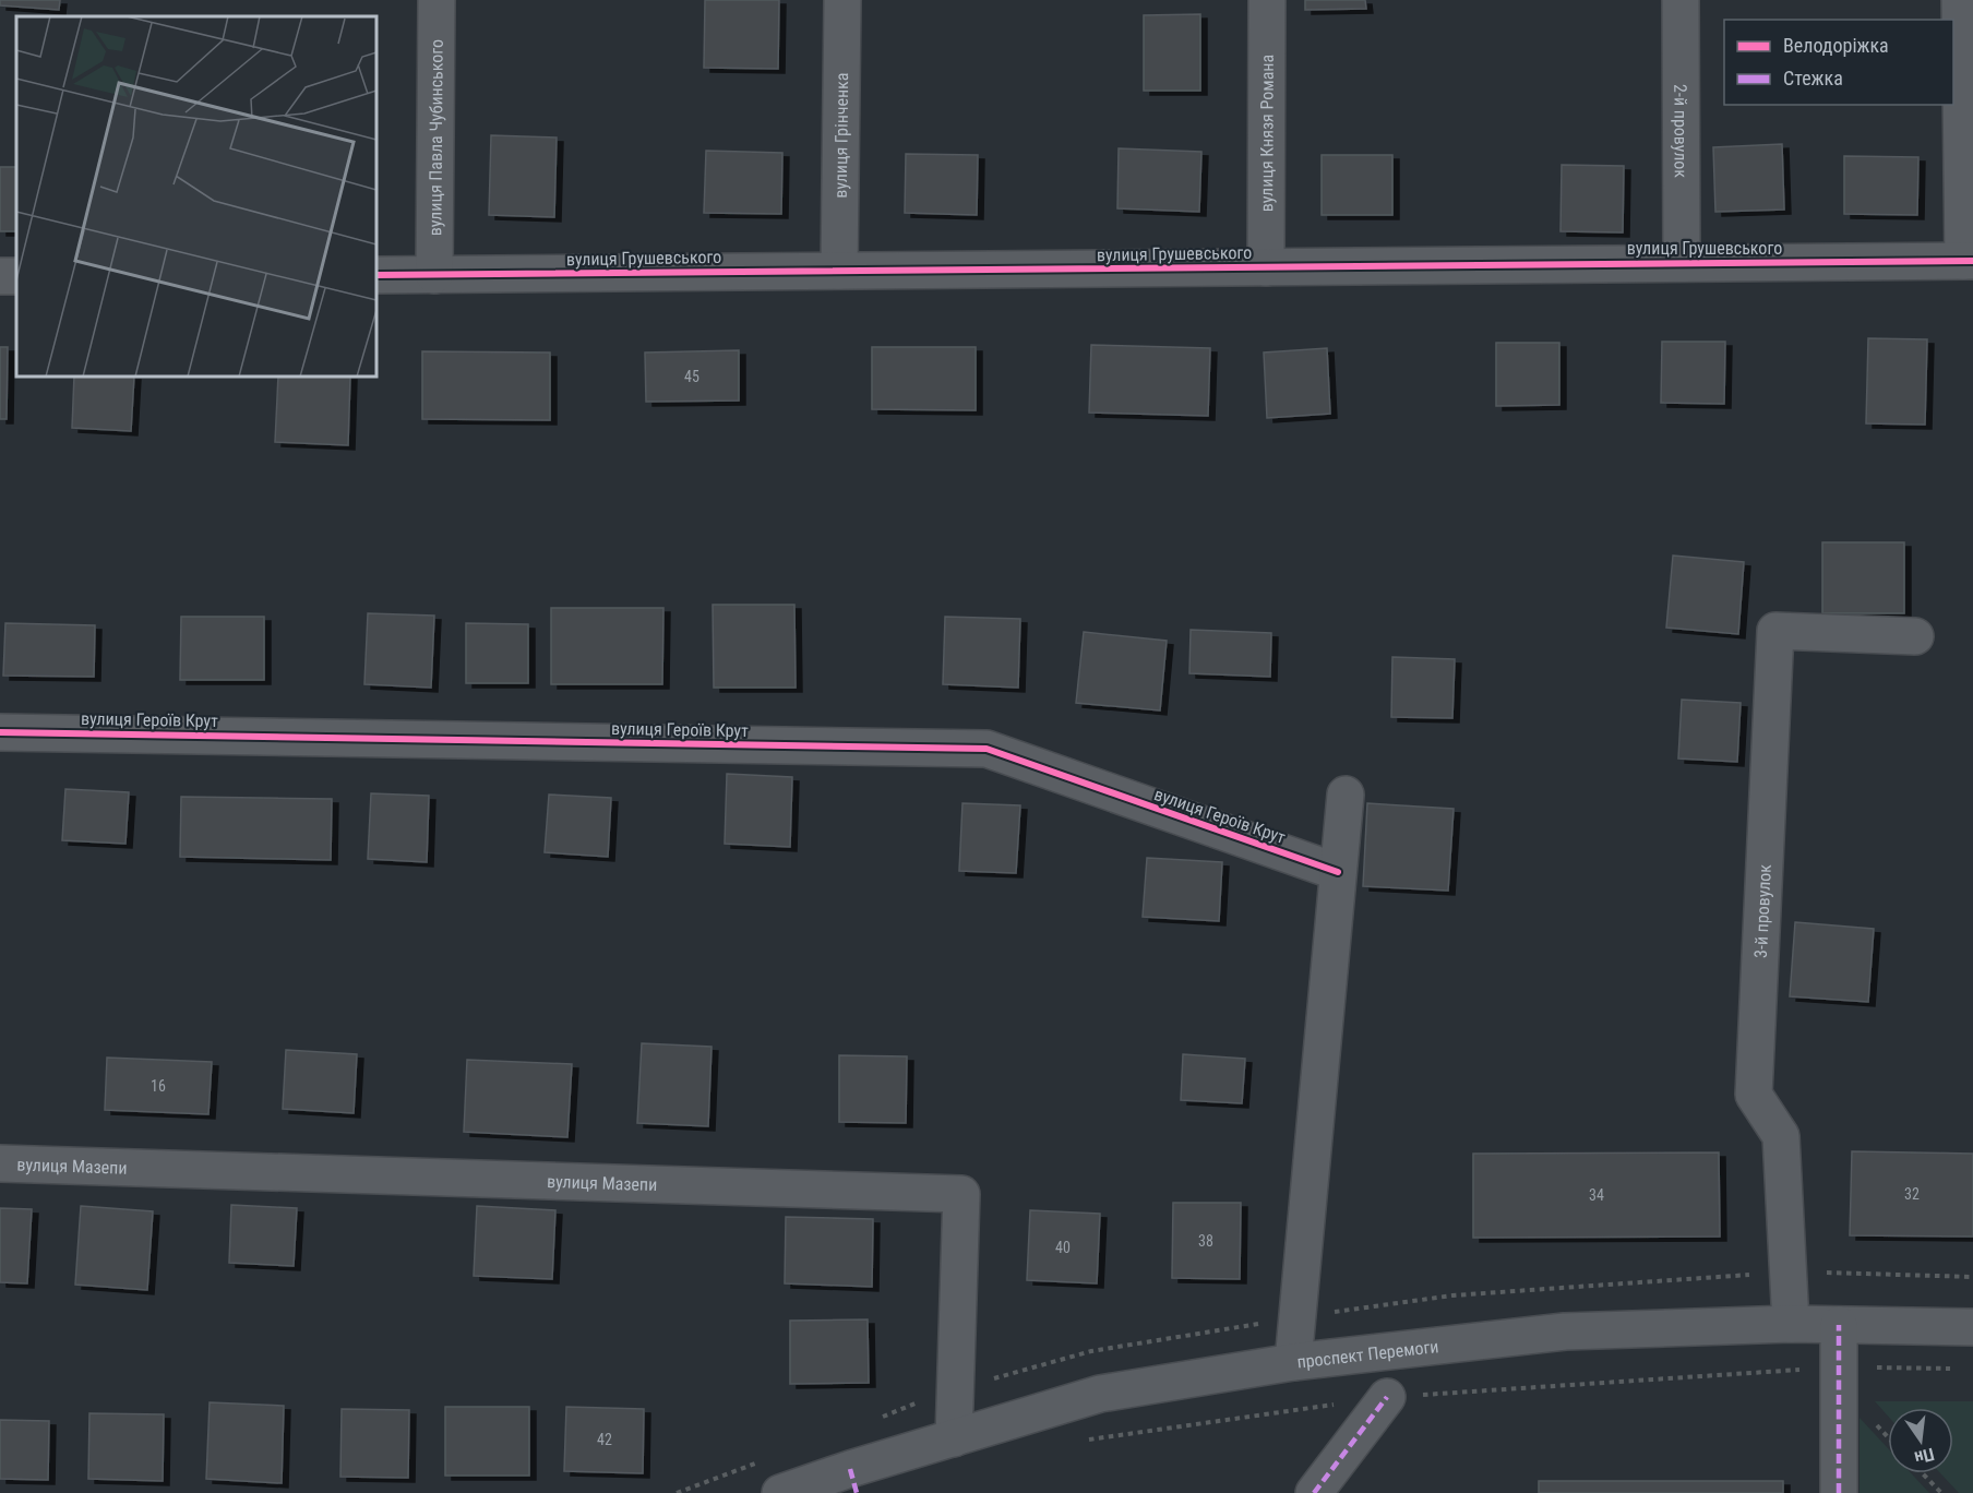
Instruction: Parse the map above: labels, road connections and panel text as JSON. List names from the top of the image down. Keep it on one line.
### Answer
{"streets":{"street":["2-й провулок","вулиця Князя Романа","вулиця Грінченка","вулиця Павла Чубинського","вулиця Грушевського","вулиця Героїв Крут","3-й провулок","вулиця Мазепи","проспект Перемоги"]},"crossings":[["2-й провулок","вулиця Грушевського"],["вулиця Князя Романа","вулиця Грушевського"],["вулиця Грінченка","вулиця Грушевського"],["вулиця Павла Чубинського","вулиця Грушевського"],["3-й провулок","проспект Перемоги"],["вулиця Мазепи","проспект Перемоги"]],"house_numbers":["45","16","32","34","38","40","42"],"legend":["Велодоріжка","Стежка"],"north":"bottom"}
